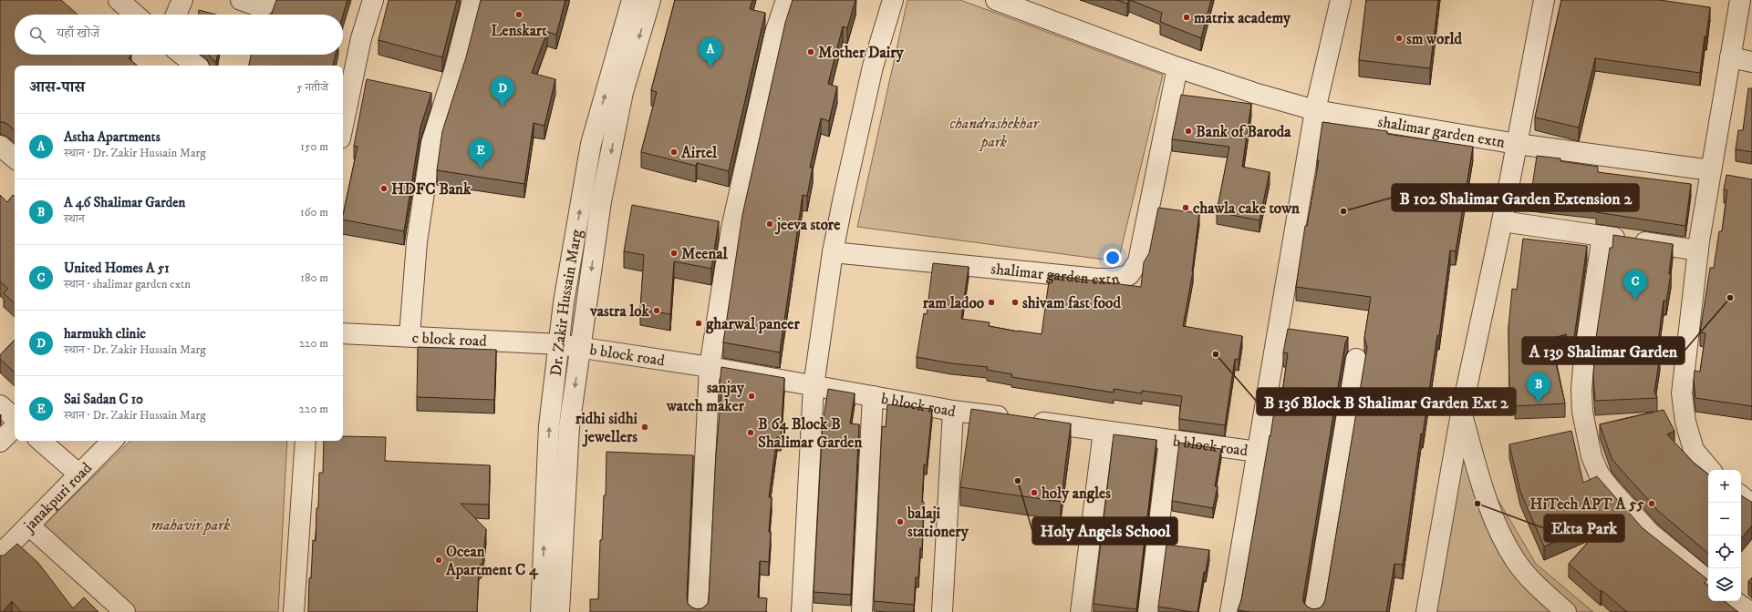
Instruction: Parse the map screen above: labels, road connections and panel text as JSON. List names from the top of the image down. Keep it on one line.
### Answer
{"streets":{"street":["shalimar garden extn","Dr. Zakir Hussain Marg","c block road","b block road","janakpuri road"]},"crossings":[["Dr. Zakir Hussain Marg","c block road"],["Dr. Zakir Hussain Marg","b block road"],["c block road","b block road"]],"parks":["chandrashekhar park","mahavir park"],"places":["Lenskart","matrix academy","sm world","Mother Dairy","Bank of Baroda","Airtel","HDFC Bank","chawla cake town","B 102 Shalimar Garden Extension 2","jeeva store","Meenal","A 139 Shalimar Garden","ram ladoo","shivam fast food","vastra lok","gharwal paneer","B 136 Block B Shalimar Garden Ext 2","sanjay watch maker","ridhi sidhi jewellers","B 64 Block B Shalimar Garden","Holy Angels School","holy angles","Ekta Park","HiTech APT A 55","balaji stationery","Ocean Apartment C 4"],"page":{"search":"यहाँ खोजें","pins":["A","D","E","C","B"],"heading":["आस-पास","5 नतीजे"],"list":[{"mark":"A","name":"Astha Apartments","note":"स्थान · Dr. Zakir Hussain Marg","value":"150 m"},{"mark":"B","name":"A 46 Shalimar Garden","note":"स्थान","value":"160 m"},{"mark":"C","name":"United Homes A 51","note":"स्थान · shalimar garden extn","value":"180 m"},{"mark":"D","name":"harmukh clinic","note":"स्थान · Dr. Zakir Hussain Marg","value":"220 m"},{"mark":"E","name":"Sai Sadan C 10","note":"स्थान · Dr. Zakir Hussain Marg","value":"220 m"}],"map_buttons":["+","−"]}}
